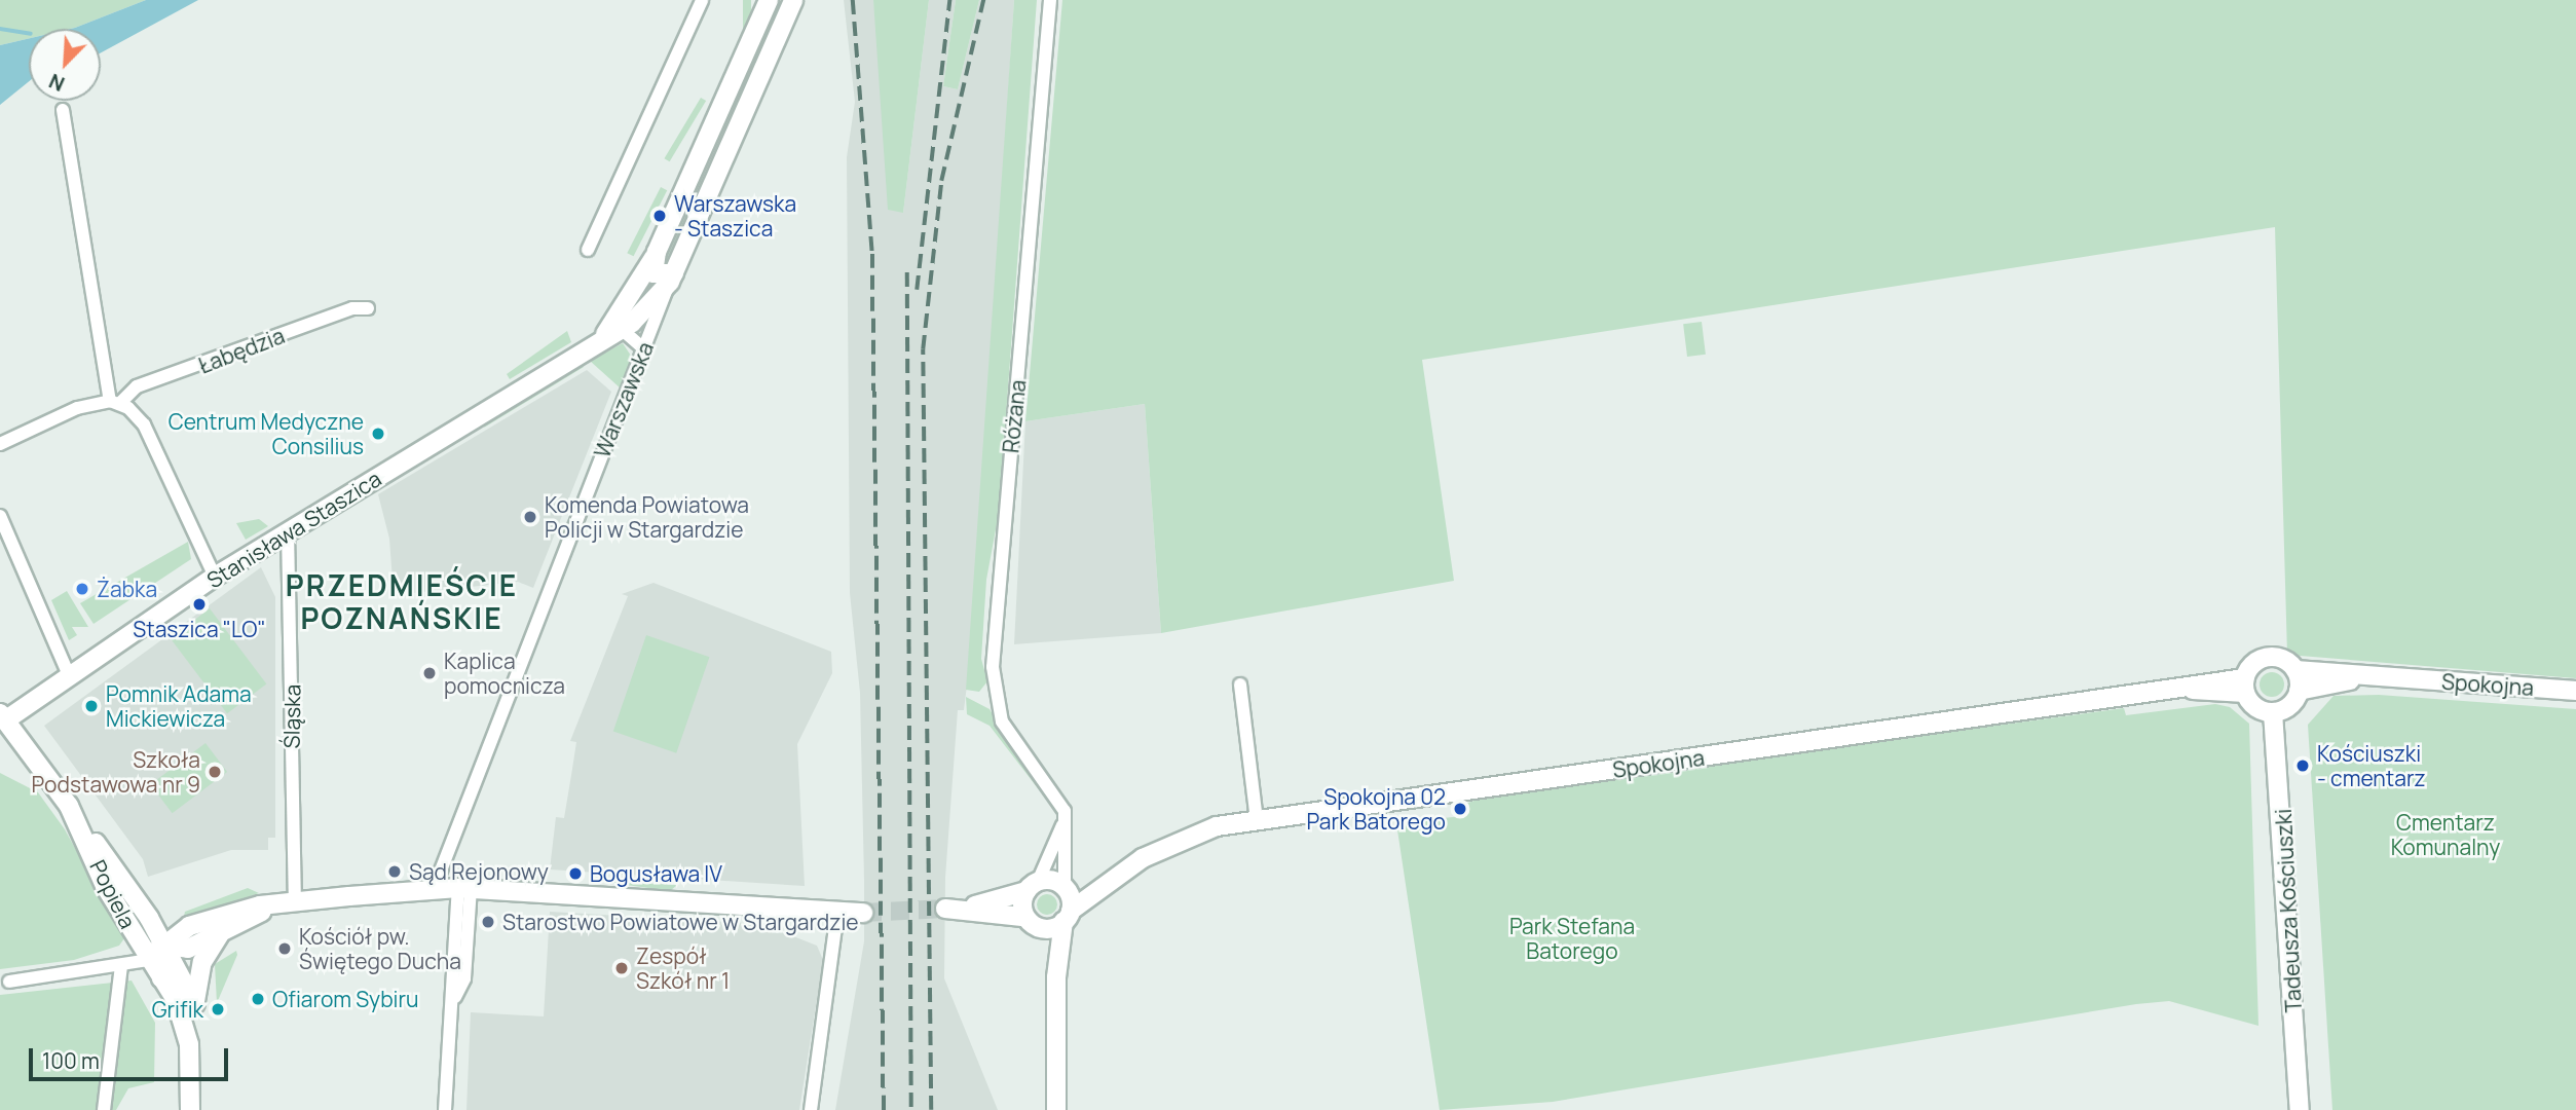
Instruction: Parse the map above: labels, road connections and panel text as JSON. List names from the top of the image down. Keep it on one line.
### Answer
{"streets":{"street":["Łabędzia","Warszawska","Różana","Stanisława Staszica","Spokojna","Śląska","Popiela","Tadeusza Kościuszki"]},"crossings":[["Warszawska","Stanisława Staszica"],["Stanisława Staszica","Śląska"],["Stanisława Staszica","Popiela"],["Spokojna","Tadeusza Kościuszki"]],"districts":["PRZEDMIEŚCIE POZNAŃSKIE"],"parks":["Cmentarz Komunalny","Park Stefana Batorego"],"places":["Warszawska - Staszica","Centrum Medyczne Consilius","Komenda Powiatowa Policji w Stargardzie","Żabka","Staszica \"LO\"","Kaplica pomocnicza","Pomnik Adama Mickiewicza","Kościuszki - cmentarz","Szkoła Podstawowa nr 9","Spokojna 02 Park Batorego","Sąd Rejonowy","Bogusława IV","Starostwo Powiatowe w Stargardzie","Kościół pw. Świętego Ducha","Zespół Szkół nr 1","Ofiarom Sybiru","Grifik"],"scale_bar":"100 m","north":"bottom left"}
